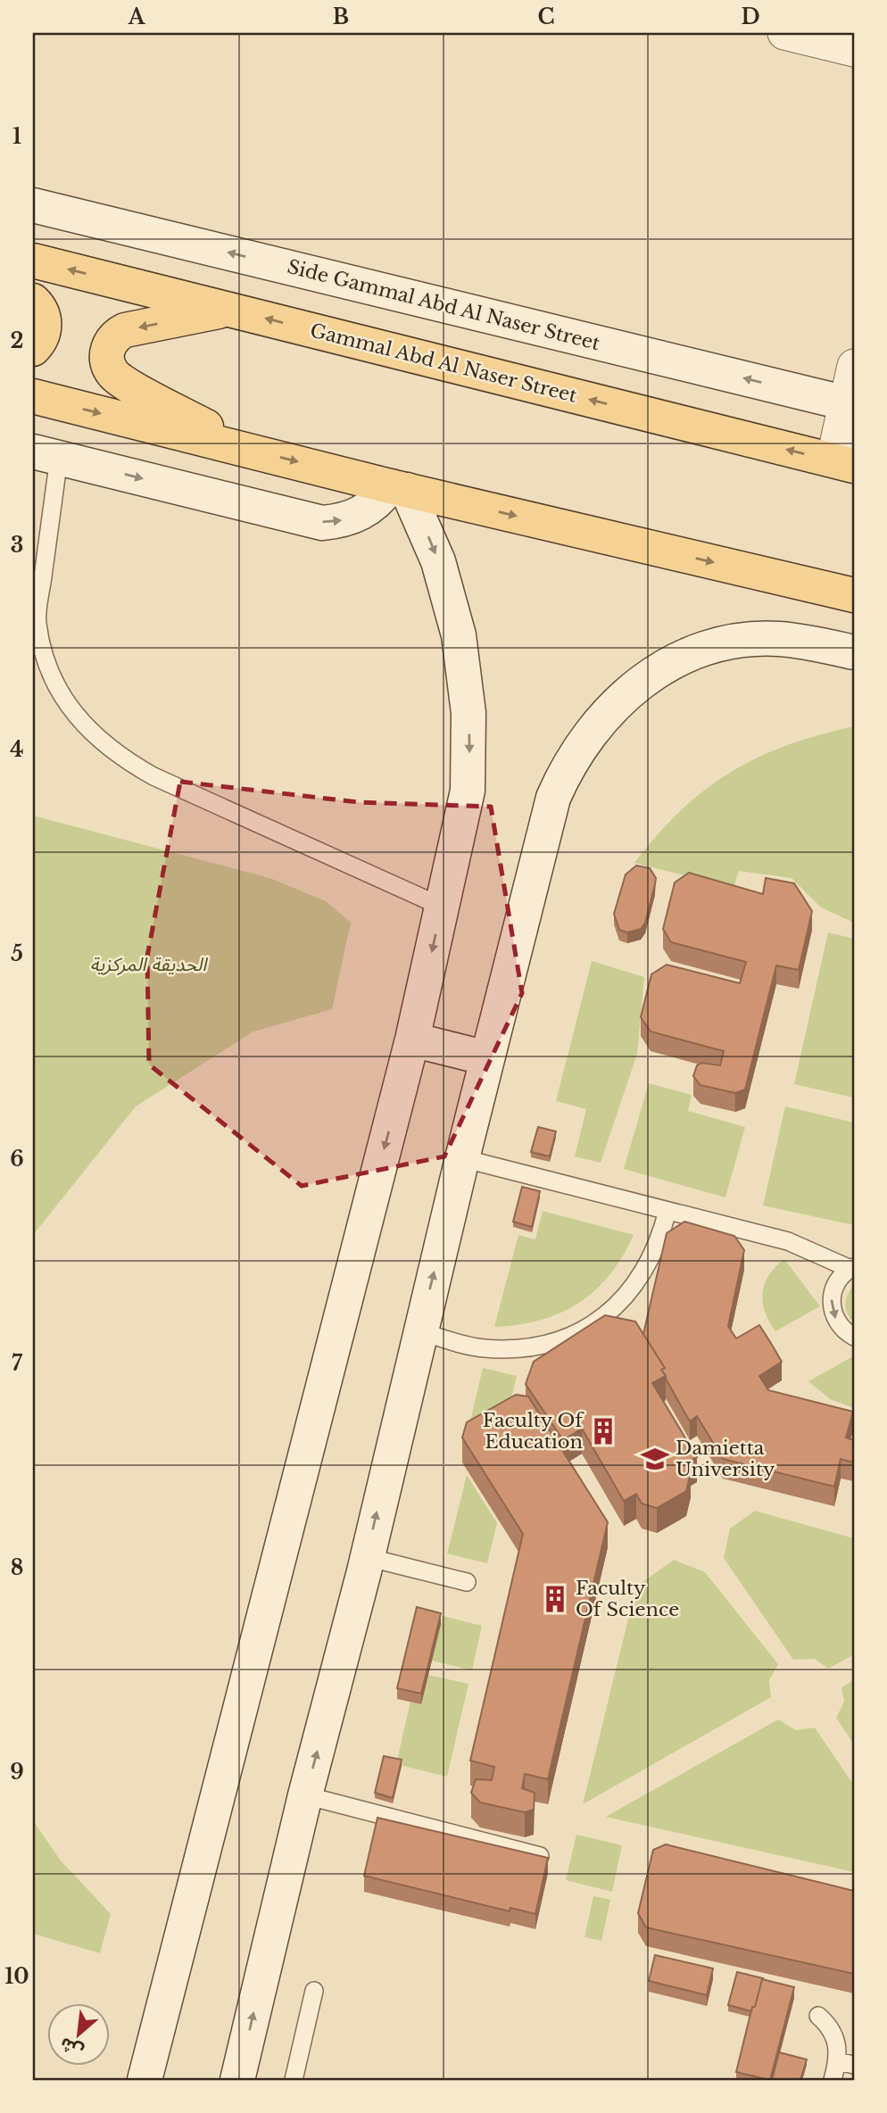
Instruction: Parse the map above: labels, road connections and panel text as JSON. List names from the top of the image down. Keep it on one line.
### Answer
{"streets":{"main road":["Side Gammal Abd Al Naser Street","Gammal Abd Al Naser Street"]},"parks":["الحديقة المركزية"],"places":{"building":["Faculty Of Education","Faculty Of Science"],"school or university":["Damietta University"]},"north":"bottom left","grid":{"columns":["A","B","C","D"],"rows":["1","2","3","4","5","6","7","8","9","10"]}}
